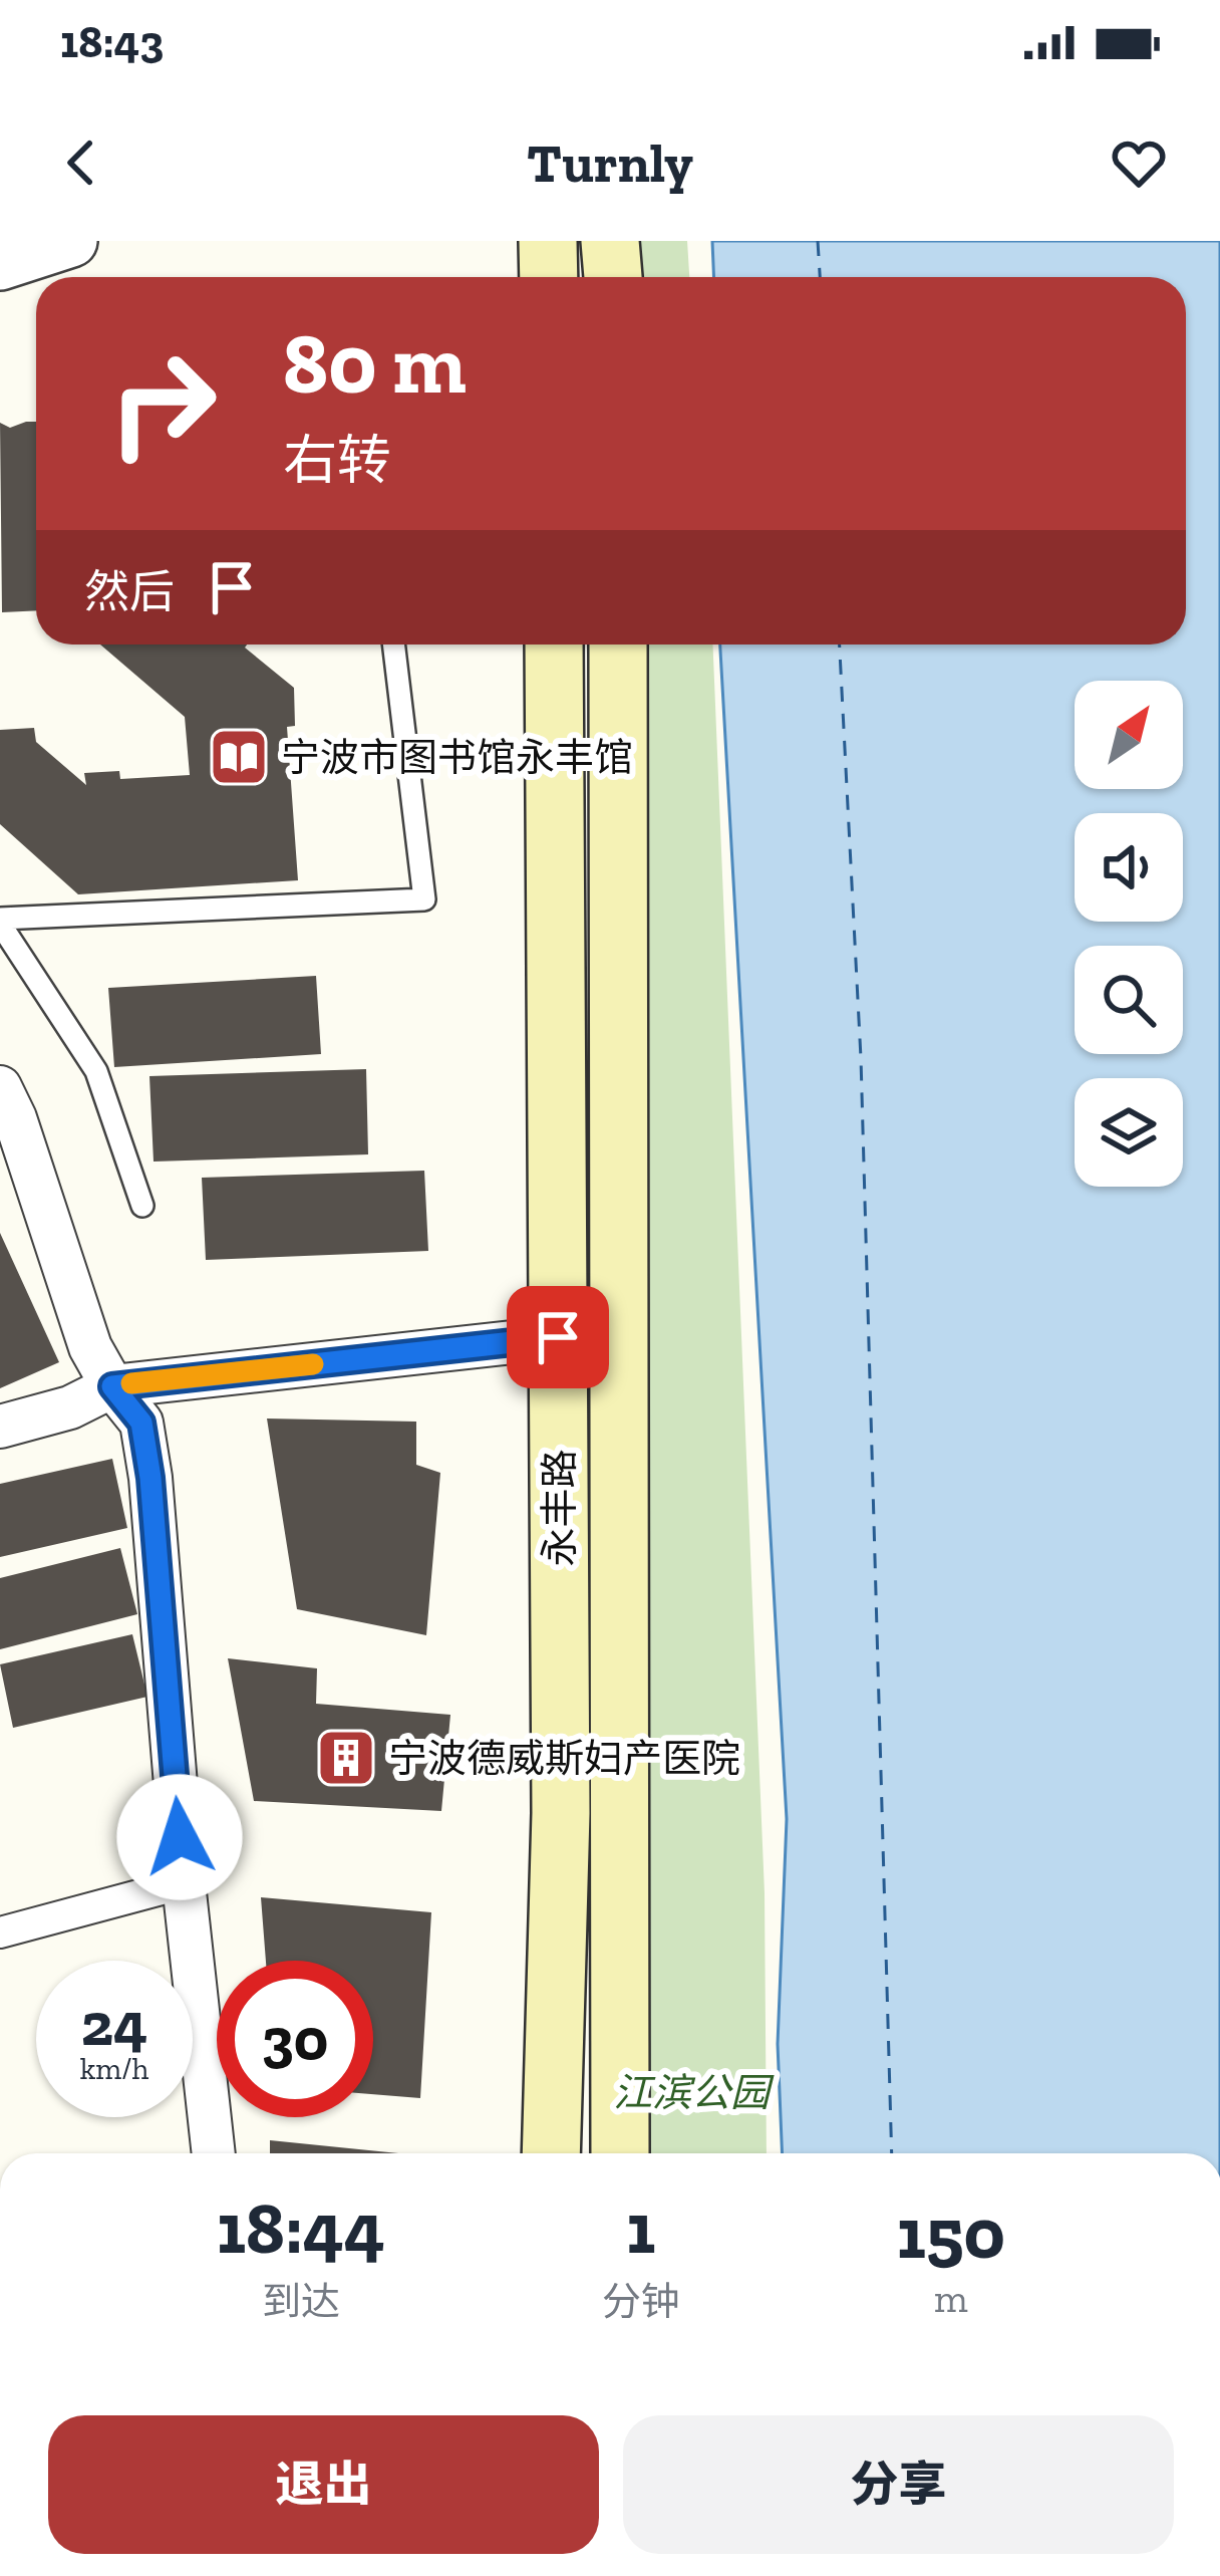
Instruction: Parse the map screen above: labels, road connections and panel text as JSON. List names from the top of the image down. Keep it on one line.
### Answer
{"streets":{"main road":["永丰路"]},"parks":["江滨公园"],"places":{"library":["宁波市图书馆永丰馆"],"building":["宁波德威斯妇产医院"]},"north":"top right","page":{"status":"18:43","header":"Turnly","turn":["80 m","右转"],"then":"然后","speed":"24 km/h","limit":"30","eta":["18:44","到达","1","分钟","150","m"],"buttons":["退出","分享"]}}
